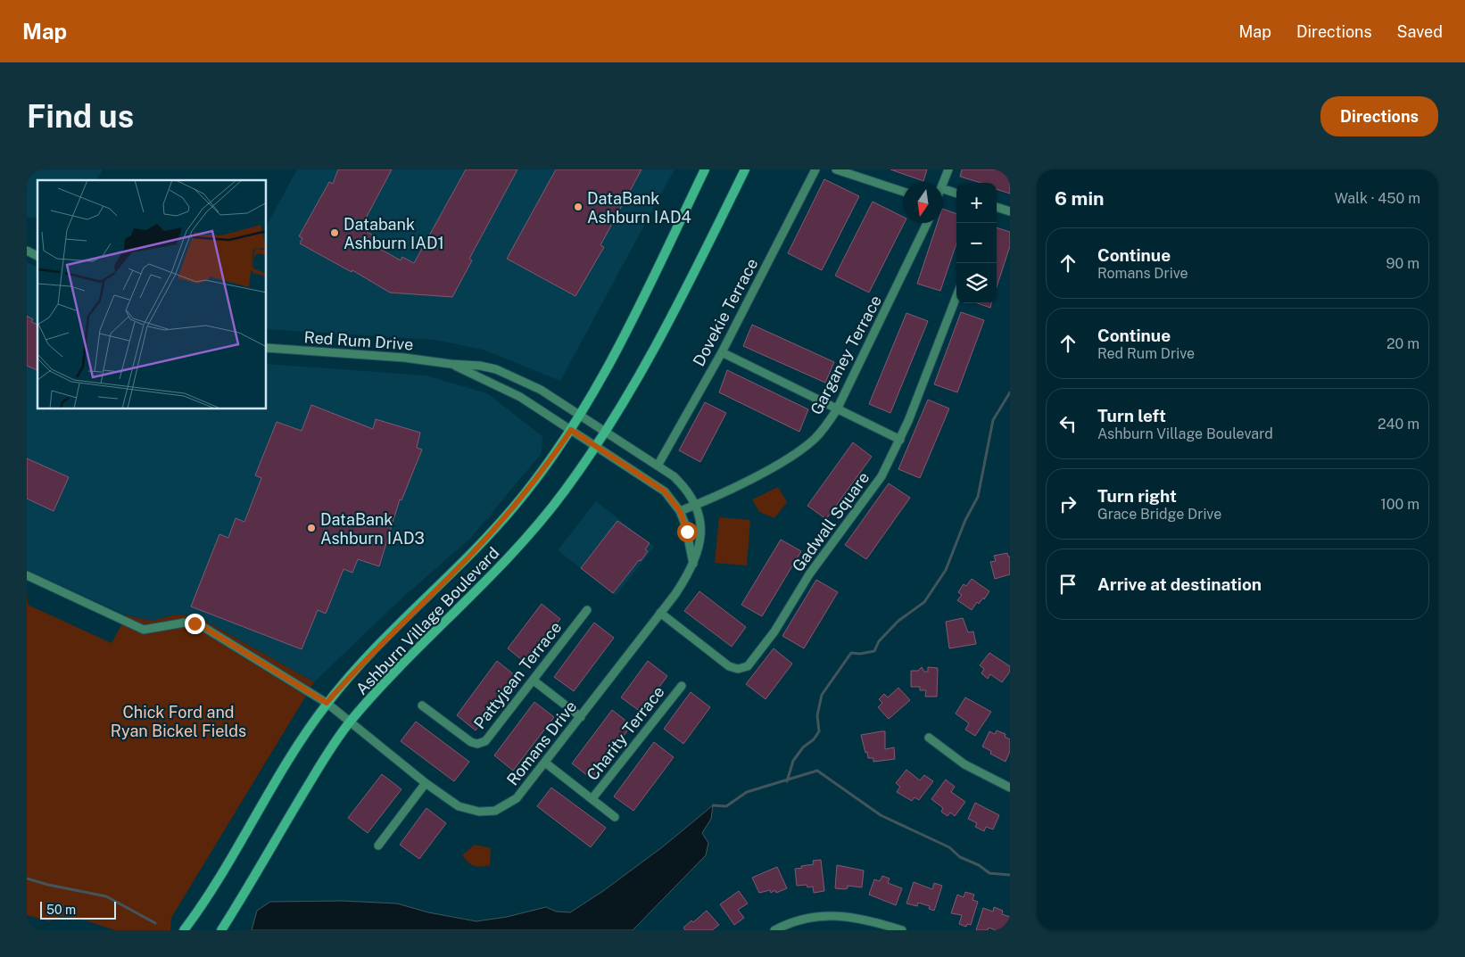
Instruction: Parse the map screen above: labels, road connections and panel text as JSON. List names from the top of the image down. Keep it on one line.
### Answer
{"streets":{"main road":["Ashburn Village Boulevard"],"street":["Dovekie Terrace","Red Rum Drive","Garganey Terrace","Gadwall Square","Pattyjean Terrace","Charity Terrace","Romans Drive"]},"crossings":[["Dovekie Terrace","Romans Drive"],["Red Rum Drive","Ashburn Village Boulevard"],["Red Rum Drive","Romans Drive"],["Garganey Terrace","Romans Drive"],["Gadwall Square","Romans Drive"],["Ashburn Village Boulevard","Romans Drive"]],"parks":["Chick Ford and Ryan Bickel Fields"],"places":["DataBank Ashburn IAD4","Databank Ashburn IAD1","DataBank Ashburn IAD3"],"scale_bar":"50 m","north":"bottom","page":{"header":"Map","nav":["Map","Directions","Saved"],"buttons":"Directions","title":"Find us","heading":["6 min","Walk · 450 m"],"map_buttons":["+","−"],"list":[["Continue","Romans Drive","90 m"],["Continue","Red Rum Drive","20 m"],["Turn left","Ashburn Village Boulevard","240 m"],["Turn right","Grace Bridge Drive","100 m"],"Arrive at destination"],"scale":"50 m"}}
